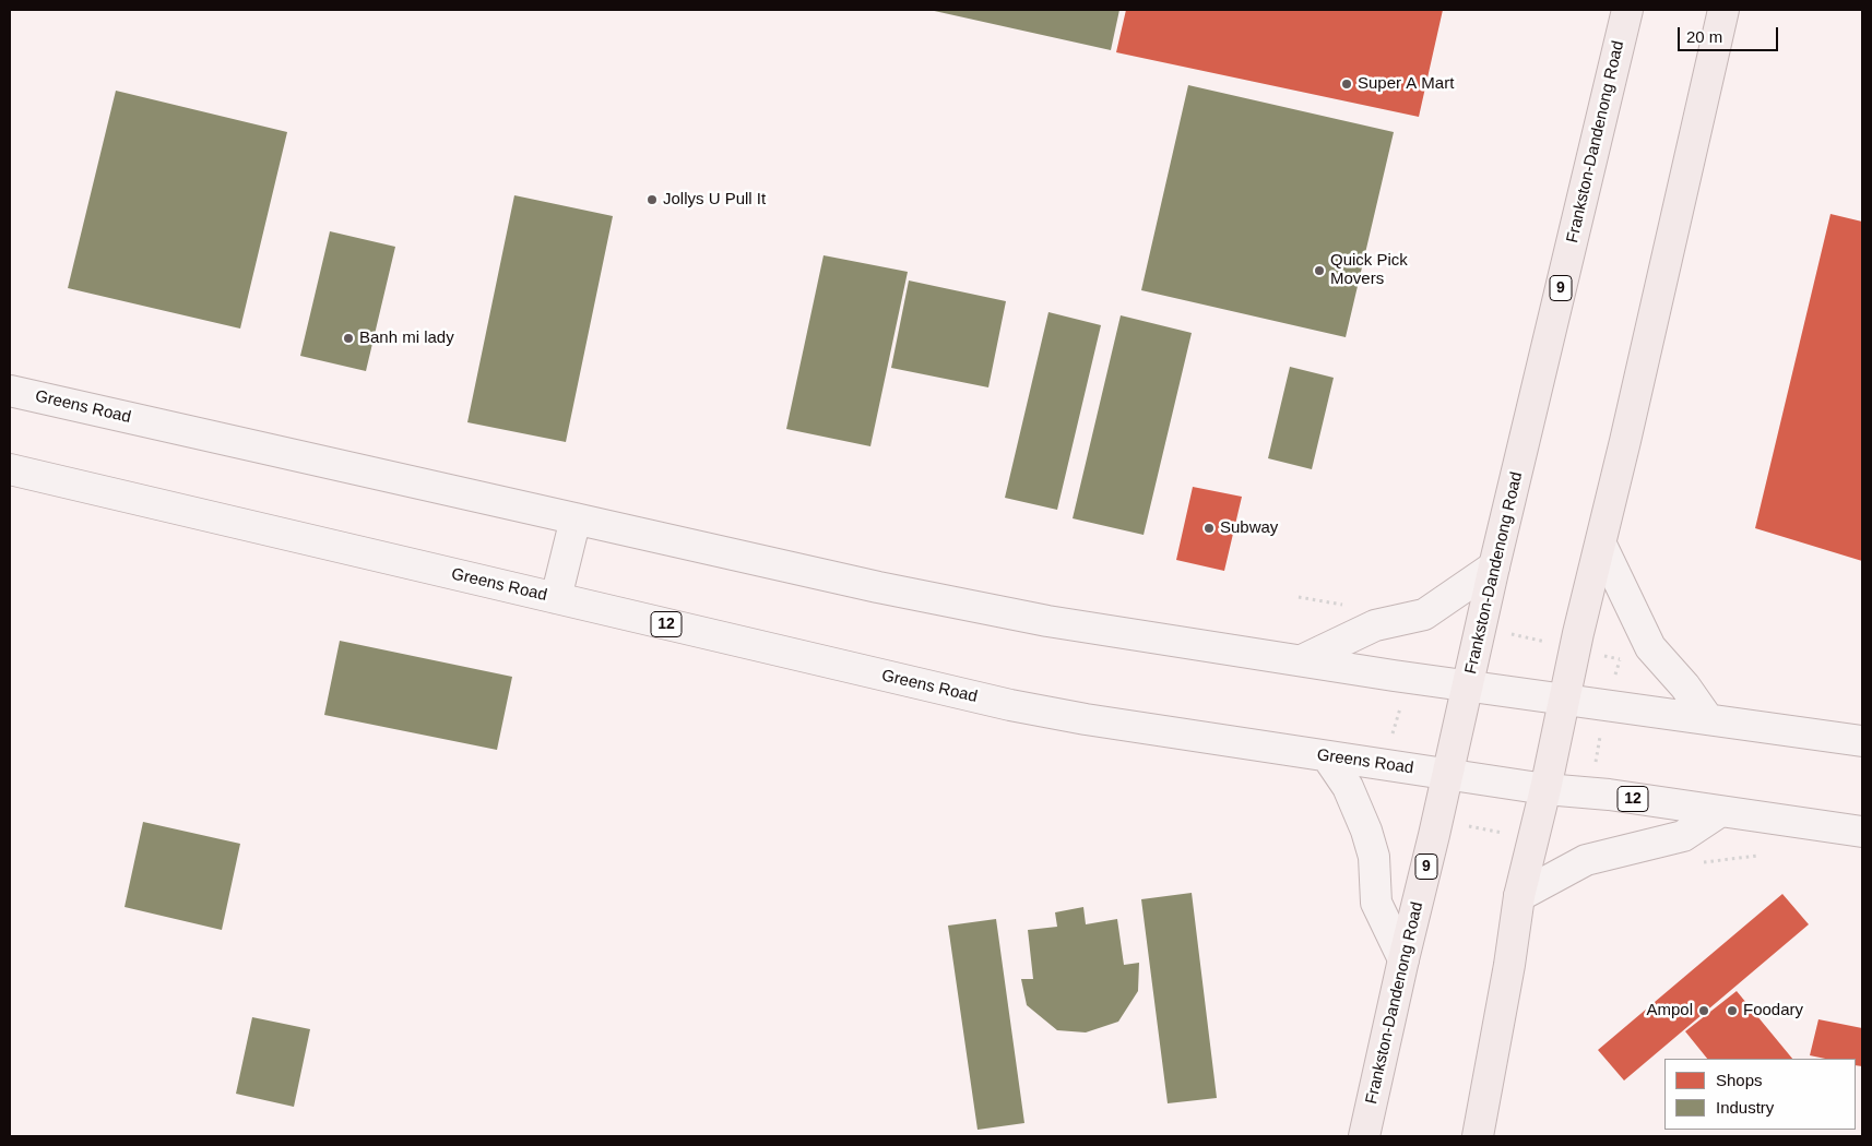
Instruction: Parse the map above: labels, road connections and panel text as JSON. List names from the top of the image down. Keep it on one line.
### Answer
{"streets":{"highway":["Frankston-Dandenong Road","9"],"main road":["Greens Road","12"]},"crossings":[["Frankston-Dandenong Road","Greens Road"]],"places":["Super A Mart","Jollys U Pull It","Quick Pick Movers","Banh mi lady","Subway","Ampol","Foodary"],"legend":["Shops","Industry"],"scale_bar":"20 m"}
